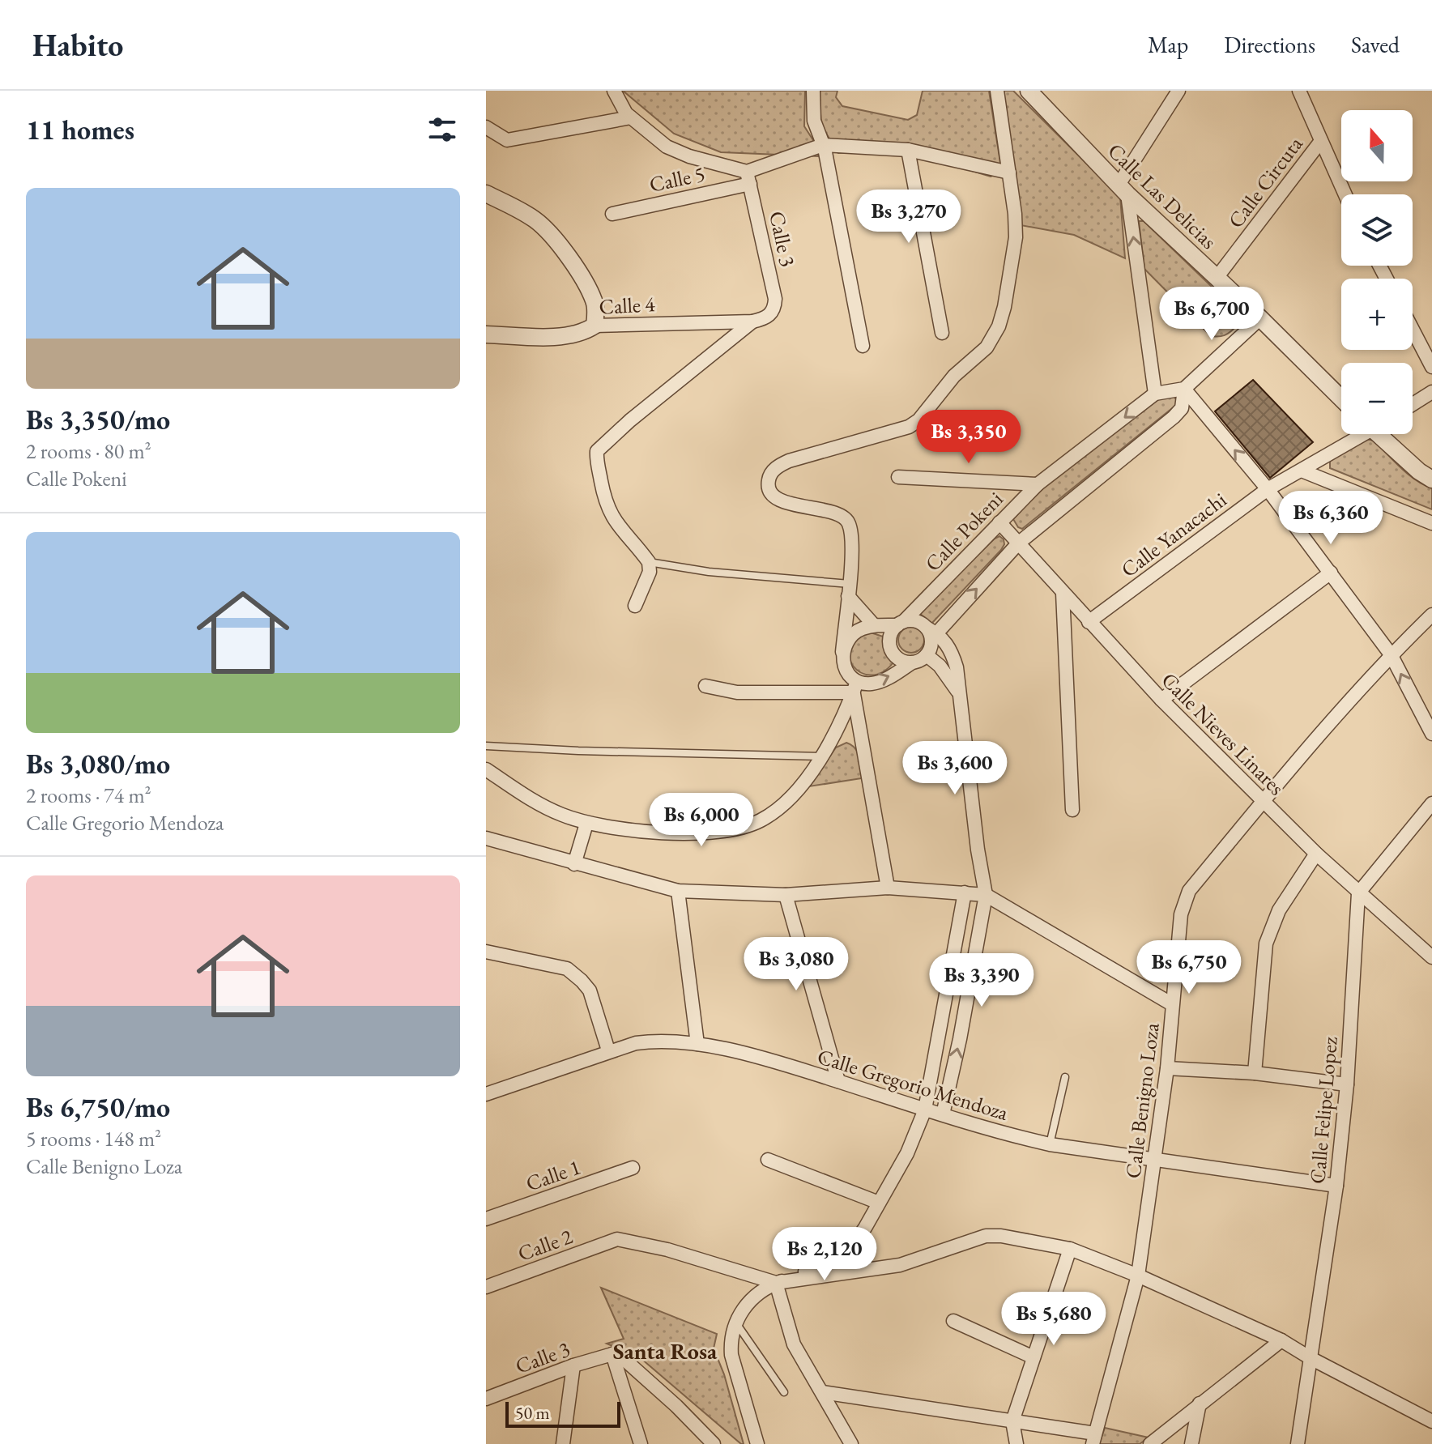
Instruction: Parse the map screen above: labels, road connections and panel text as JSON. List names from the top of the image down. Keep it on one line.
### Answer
{"streets":{"street":["Calle 5","Calle Circuta","Calle Las Delicias","Calle 3","Calle 4","Calle Pokeni","Calle Yanacachi","Calle Nieves Linares","Calle Gregorio Mendoza","Calle Benigno Loza","Calle Felipe Lopez","Calle 1","Calle 2"]},"crossings":[["Calle 5","Calle 3"],["Calle Circuta","Calle Las Delicias"],["Calle 3","Calle 4"],["Calle Pokeni","Calle Nieves Linares"],["Calle Yanacachi","Calle Nieves Linares"],["Calle Nieves Linares","Calle Benigno Loza"],["Calle Nieves Linares","Calle Felipe Lopez"],["Calle Gregorio Mendoza","Calle Benigno Loza"],["Calle Gregorio Mendoza","Calle Felipe Lopez"]],"districts":["Santa Rosa"],"scale_bar":"50 m","north":"top","page":{"header":"Habito","nav":["Map","Directions","Saved"],"heading":"11 homes","map_buttons":["+","−"],"list":[{"name":"Bs 3,350/mo","note":"2 rooms · 80 m² · Calle Pokeni"},{"name":"Bs 3,080/mo","note":"2 rooms · 74 m² · Calle Gregorio Mendoza"},{"name":"Bs 6,750/mo","note":"5 rooms · 148 m² · Calle Benigno Loza"}],"price":["Bs 3,270","Bs 6,700","Bs 3,350","Bs 6,360","Bs 3,600","Bs 6,000","Bs 3,080","Bs 6,750","Bs 3,390","Bs 2,120","Bs 5,680"],"scale":"50 m"}}
